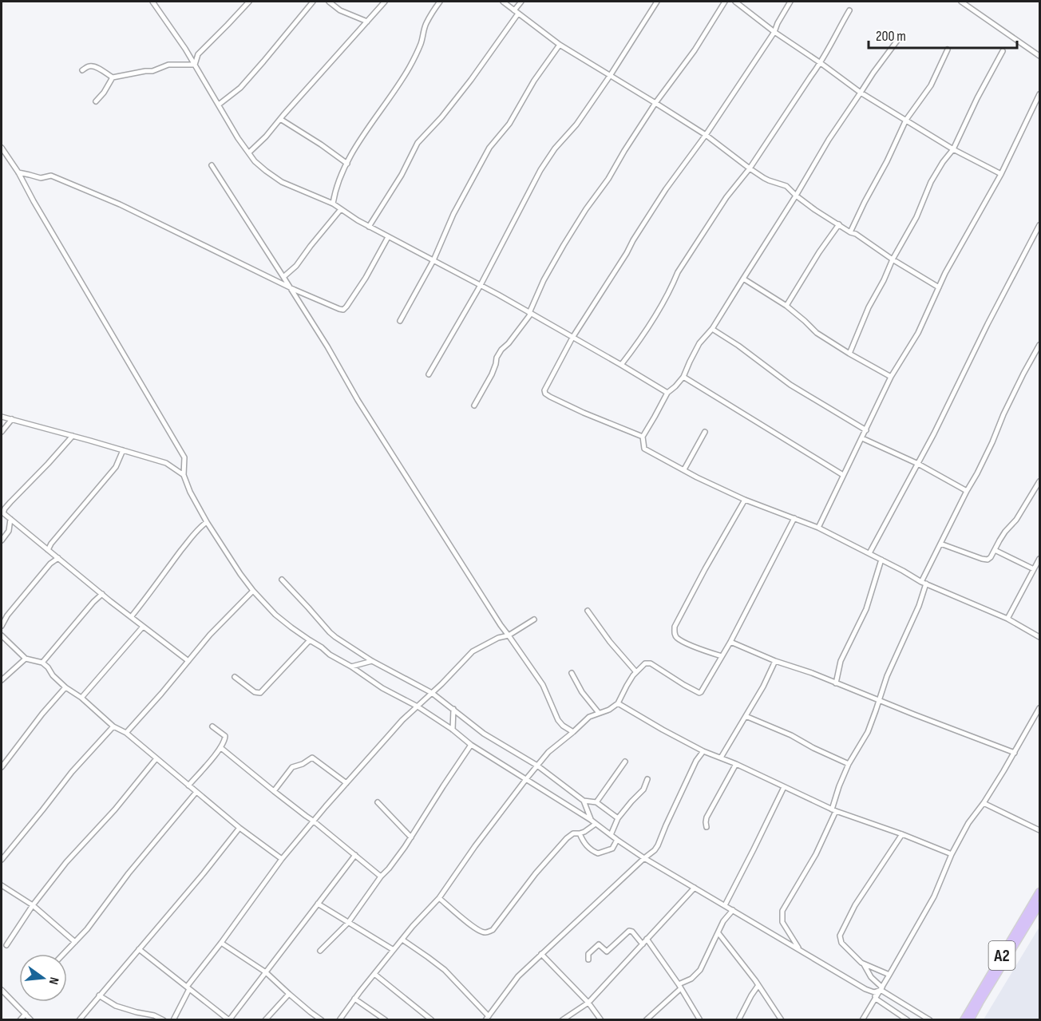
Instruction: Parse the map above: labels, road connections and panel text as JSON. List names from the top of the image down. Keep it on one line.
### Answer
{"streets":{"highway":["A2"]},"scale_bar":"200 m","north":"right"}
